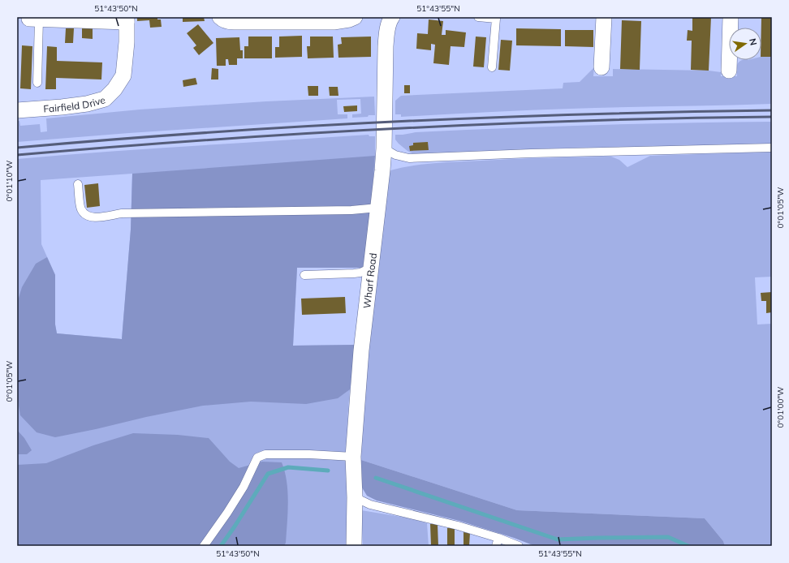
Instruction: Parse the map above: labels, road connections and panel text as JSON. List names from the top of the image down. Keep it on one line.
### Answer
{"streets":{"street":["Fairfield Drive","Wharf Road"]},"north":"right","coordinates":["51°43'50\"N","51°43'55\"N","0°01'10\"W","0°01'05\"W","0°01'00\"W"]}
